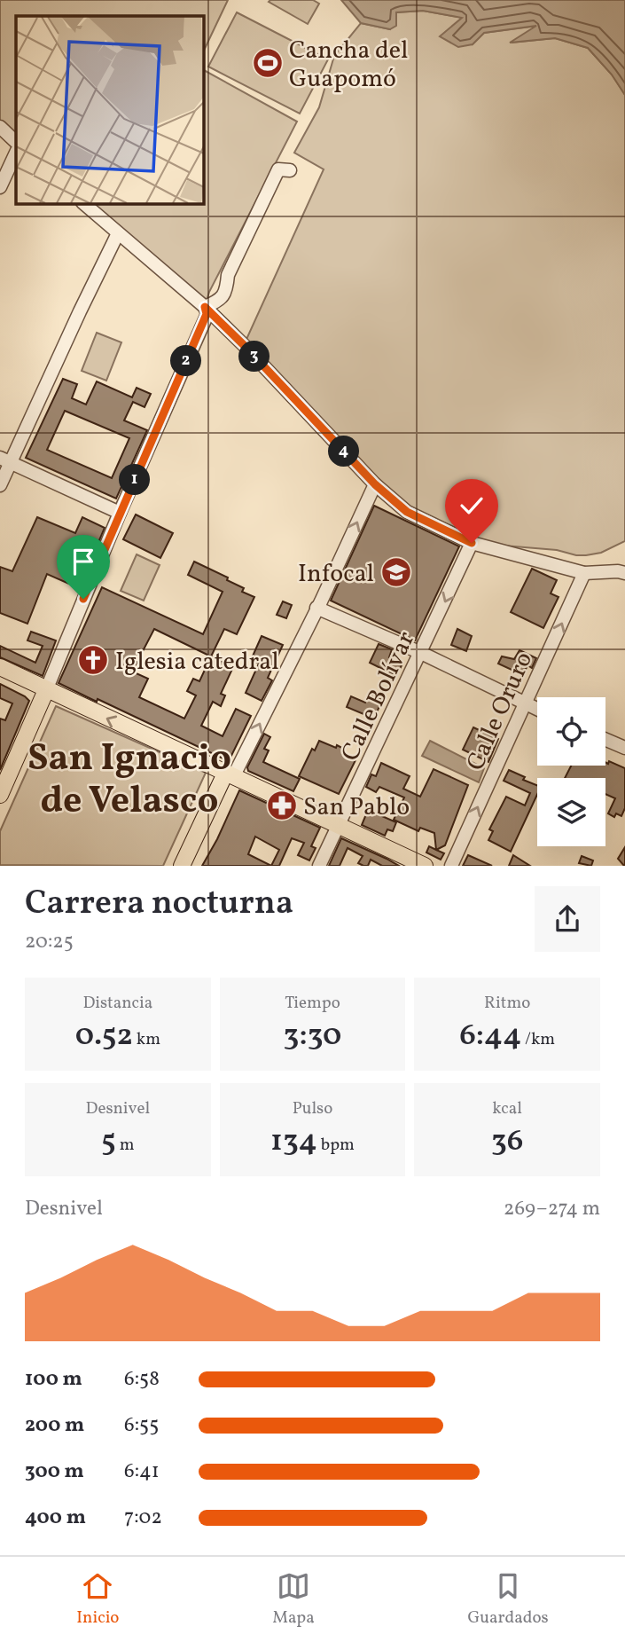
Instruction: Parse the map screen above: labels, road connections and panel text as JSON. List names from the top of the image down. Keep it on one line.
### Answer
{"streets":{"street":["Calle Bolívar","Calle Oruro"]},"one_way":["Calle Oruro"],"districts":["San Ignacio de Velasco"],"places":{"sports":["Cancha del Guapomó"],"school or university":["Infocal"],"church":["Iglesia catedral"],"pharmacy":["San Pablo"]},"page":{"pins":["3","2","4","1"],"heading":["Carrera nocturna","20:25"],"stats":[["Distancia","0.52 km"],["Tiempo","3:30"],["Ritmo","6:44 /km"],["Desnivel","5 m"],["Pulso","134 bpm"],["kcal","36"]],"chart":["Desnivel","269–274 m"],"list":[{"name":"100 m","note":"6:58"},{"name":"200 m","note":"6:55"},{"name":"300 m","note":"6:41"},{"name":"400 m","note":"7:02"}],"tabs":["Inicio","Mapa","Guardados"]}}
